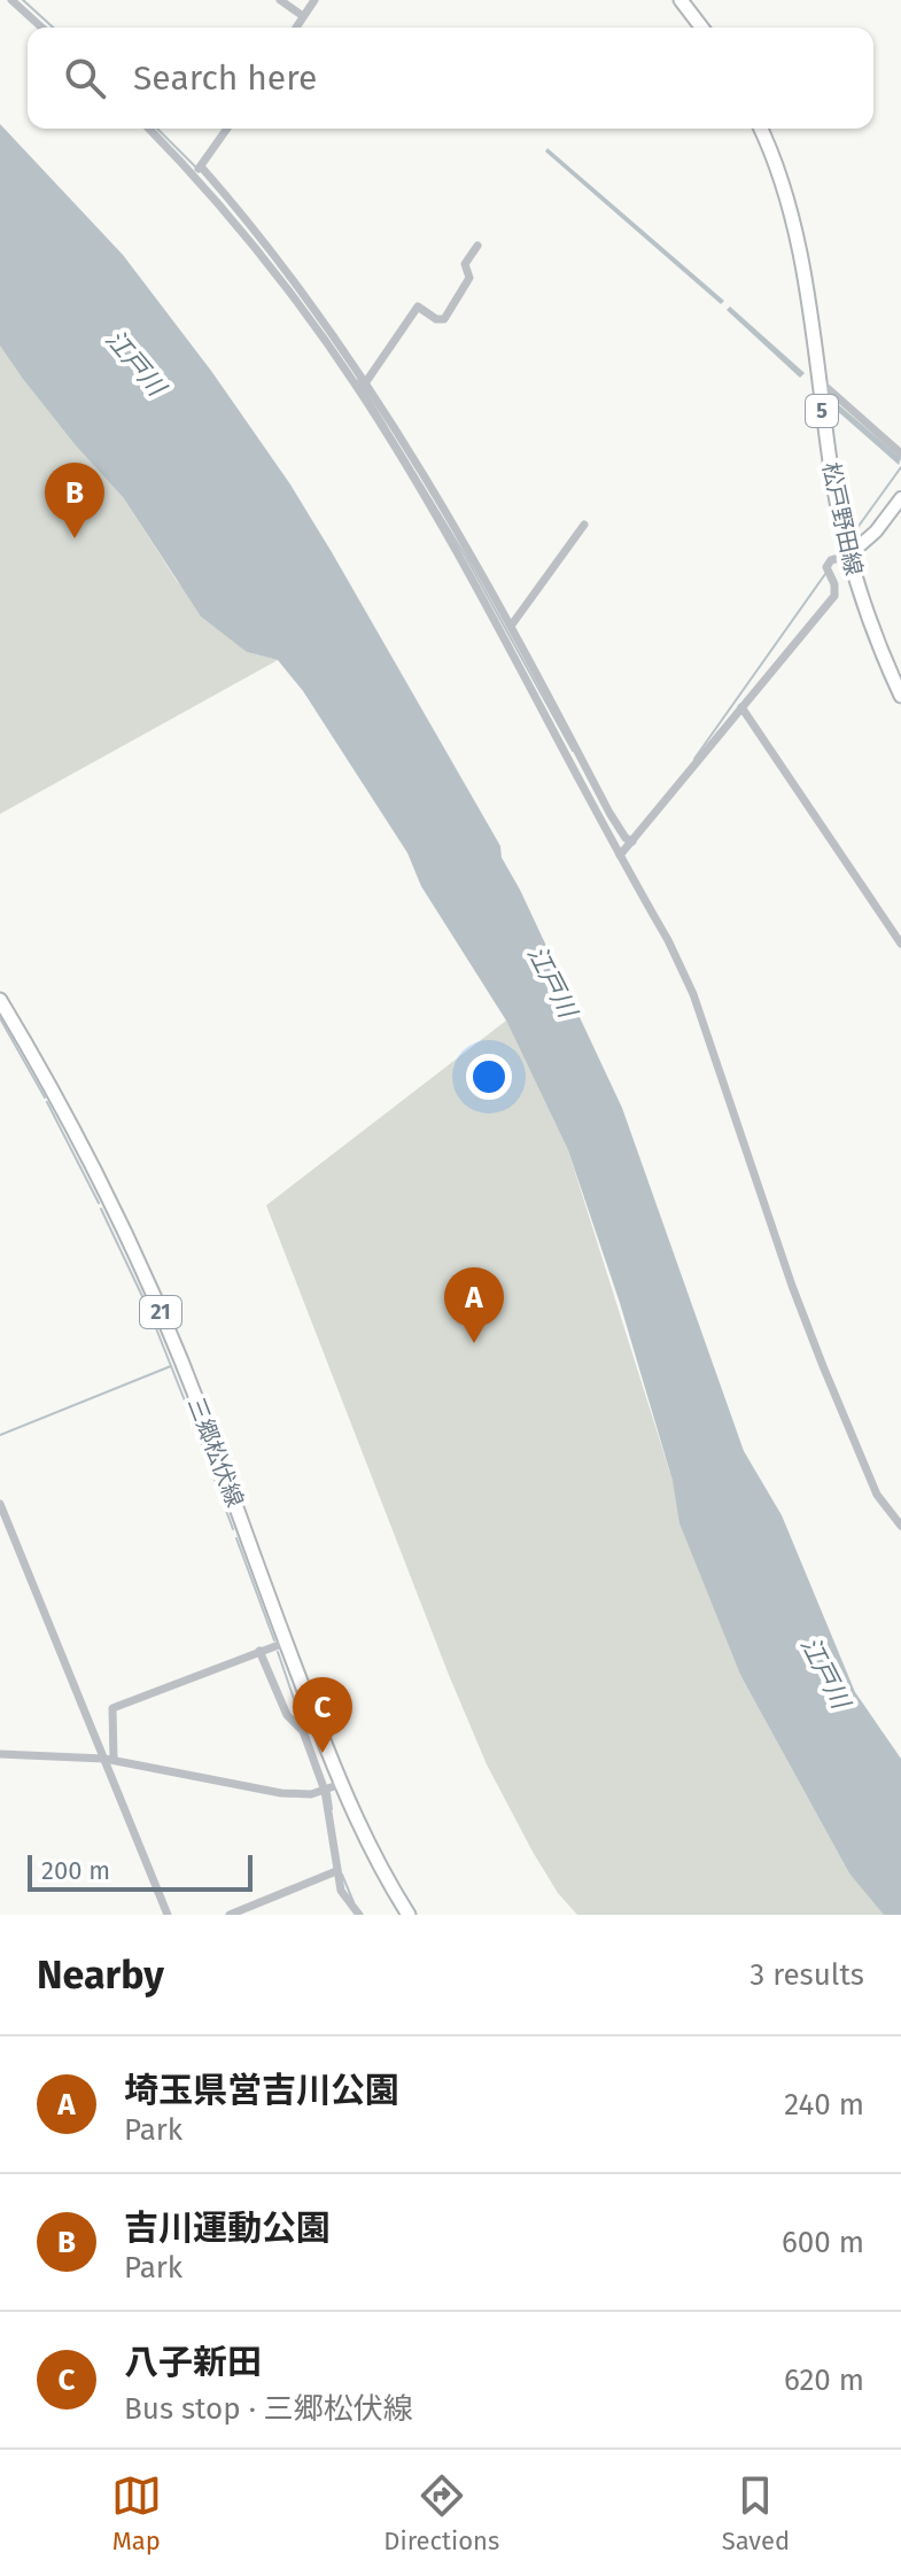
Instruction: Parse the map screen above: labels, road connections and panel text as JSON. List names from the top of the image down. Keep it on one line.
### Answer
{"streets":{"main road":["5","松戸野田線","21","三郷松伏線"]},"water":["江戸川"],"scale_bar":"200 m","page":{"search":"Search here","pins":["B","A","C"],"scale":"200 m","heading":["Nearby","3 results"],"list":[{"mark":"A","name":"埼玉県営吉川公園","note":"Park","value":"240 m"},{"mark":"B","name":"吉川運動公園","note":"Park","value":"600 m"},{"mark":"C","name":"八子新田","note":"Bus stop · 三郷松伏線","value":"620 m"}],"nav":["Map","Directions","Saved"]}}
